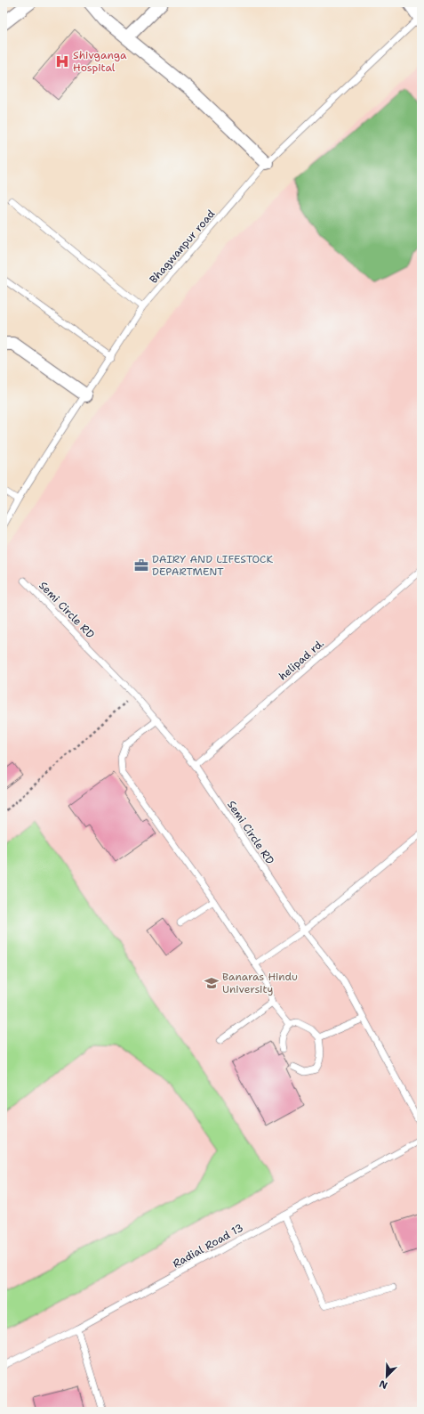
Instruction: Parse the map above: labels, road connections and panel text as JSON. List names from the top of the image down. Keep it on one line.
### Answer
{"streets":{"lane":["Bhagwanpur road","Semi Circle RD","helipad rd.","Radial Road 13"]},"crossings":[["Semi Circle RD","helipad rd."]],"places":{"hospital":["Shivganga Hospital"],"office":["DAIRY AND LIFESTOCK DEPARTMENT"],"school or university":["Banaras Hindu University"]},"north":"bottom left"}
